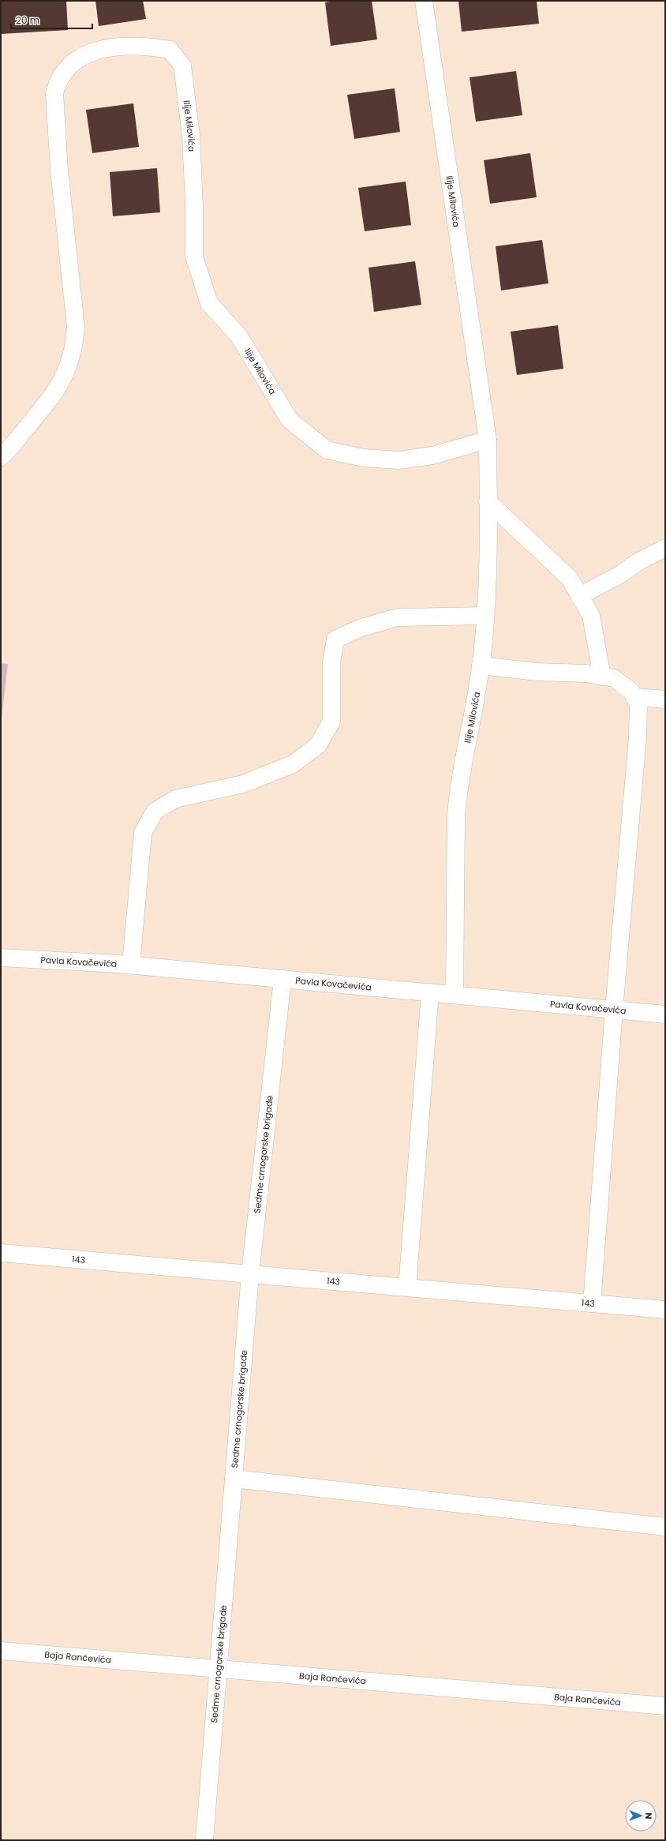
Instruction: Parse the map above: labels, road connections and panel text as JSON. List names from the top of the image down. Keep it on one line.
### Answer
{"streets":{"street":["Ilije Milovića","Pavla Kovačevića","Sedme crnogorske brigade","143","Baja Rančevića"]},"crossings":[["Ilije Milovića","Pavla Kovačevića"],["Pavla Kovačevića","Sedme crnogorske brigade"],["Sedme crnogorske brigade","143"],["Sedme crnogorske brigade","Baja Rančevića"]],"scale_bar":"20 m","north":"right"}
